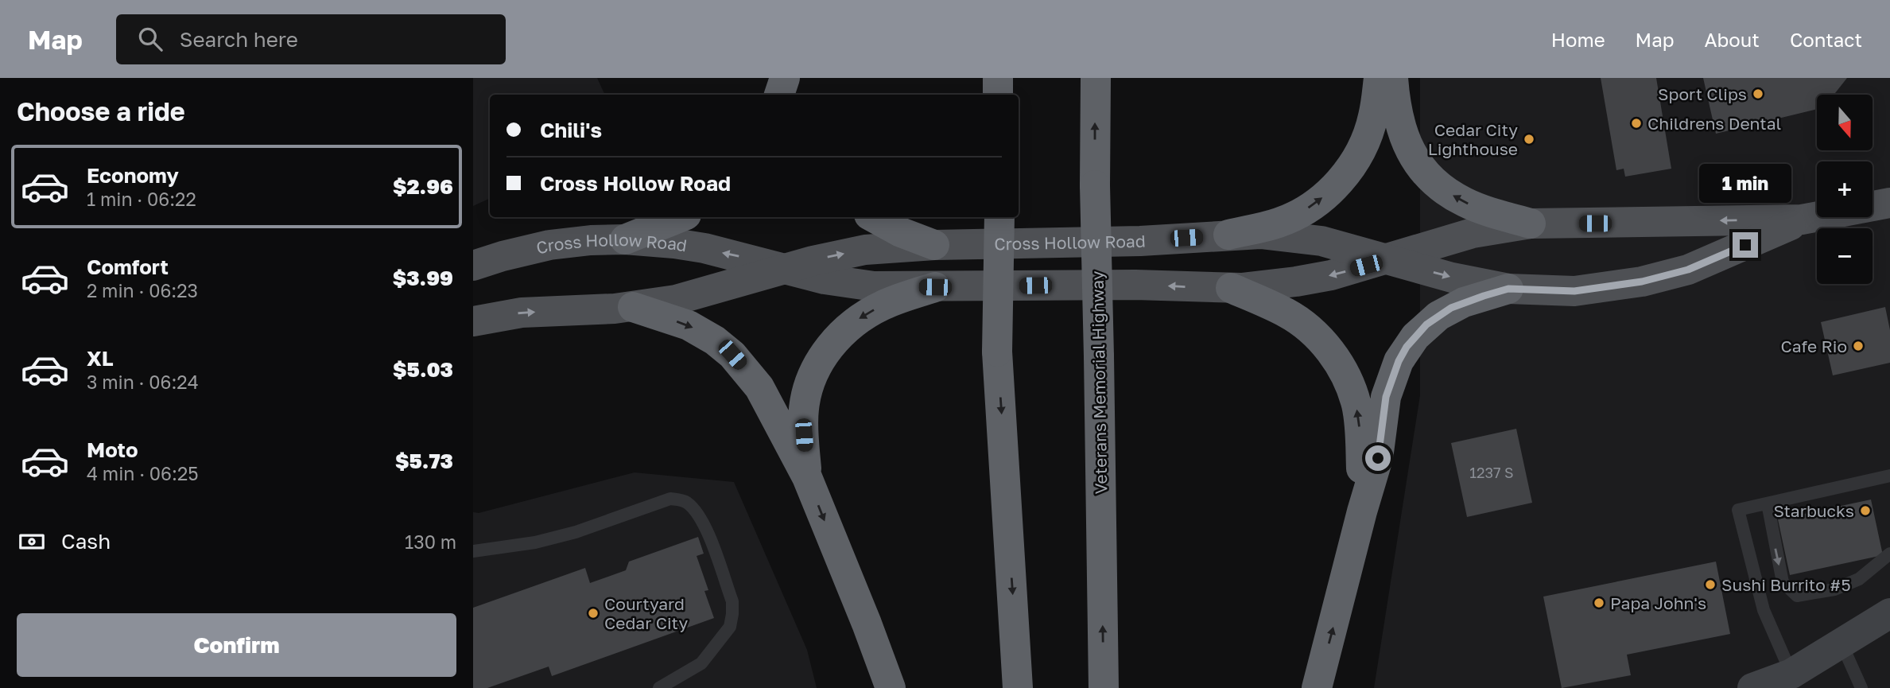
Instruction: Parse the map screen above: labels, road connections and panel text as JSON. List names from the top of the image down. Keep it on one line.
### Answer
{"streets":{"highway":["Veterans Memorial Highway"],"main road":["Cross Hollow Road"]},"places":["Sport Clips","Childrens Dental","Cedar City Lighthouse","Cafe Rio","Starbucks","Sushi Burrito #5","Papa John's","Courtyard Cedar City"],"house_numbers":["1237 S"],"north":"bottom","page":{"header":"Map","search":"Search here","nav":["Home","Map","About","Contact"],"heading":"Choose a ride","map_buttons":["+","−"],"banner":["Chili's","Cross Hollow Road"],"list":[{"name":"Economy","note":"1 min · 06:22","value":"$2.96"},{"name":"Comfort","note":"2 min · 06:23","value":"$3.99"},{"name":"XL","note":"3 min · 06:24","value":"$5.03"},{"name":"Moto","note":"4 min · 06:25","value":"$5.73"}],"bubble":"1 min","pay":["Cash","130 m"],"buttons":"Confirm"}}
